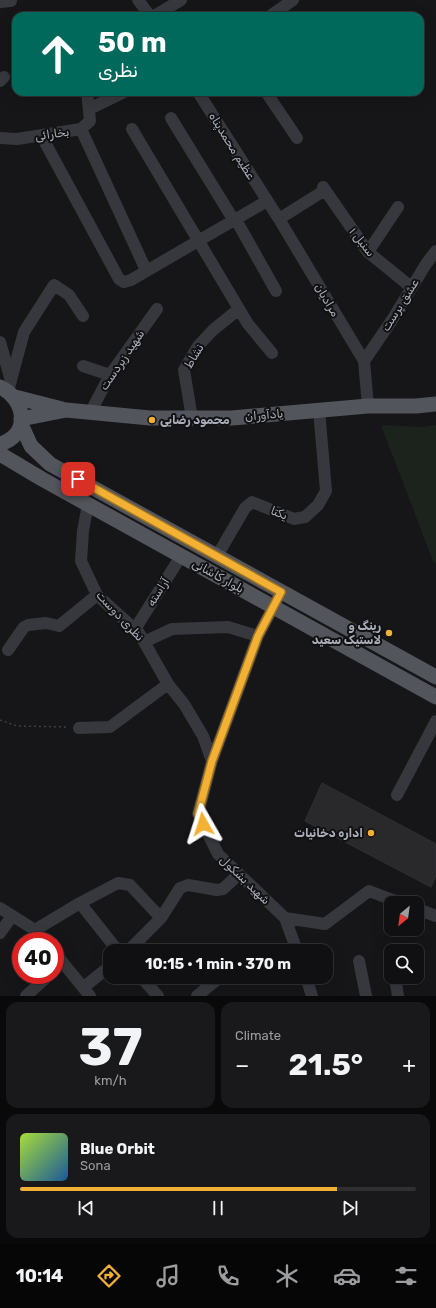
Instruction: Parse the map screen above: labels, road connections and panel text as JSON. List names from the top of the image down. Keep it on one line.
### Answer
{"streets":{"main road":["یادآوران","بلوار کاشانی"],"street":["بخارائی","عظیم محمدپناه","سنبل ۱","مرادیان","عشق پرست","نشاط","شهید زبردست","یکتا","آراسته","نظری دوست","شهید بشکول"]},"crossings":[["عظیم محمدپناه","مرادیان"],["سنبل ۱","مرادیان"],["سنبل ۱","عشق پرست"],["مرادیان","عشق پرست"],["مرادیان","یادآوران"],["نشاط","یادآوران"],["شهید زبردست","یادآوران"],["یادآوران","یکتا"],["یادآوران","بلوار کاشانی"],["یکتا","بلوار کاشانی"],["بلوار کاشانی","آراسته"],["بلوار کاشانی","نظری دوست"],["بلوار کاشانی","شهید بشکول"],["آراسته","نظری دوست"],["نظری دوست","شهید بشکول"]],"places":["محمود رضایی","رینگ و لاستیک سعید","اداره دخانیات"],"north":"bottom left","page":{"turn":["50 m","نظری"],"limit":"40","trip":"10:15 · 1 min · 370 m","tile":[["37","km/h"],"Climate"],"heat":["−","21.5°","+"],"song":["Blue Orbit","Sona"],"tabs":"10:14"}}
